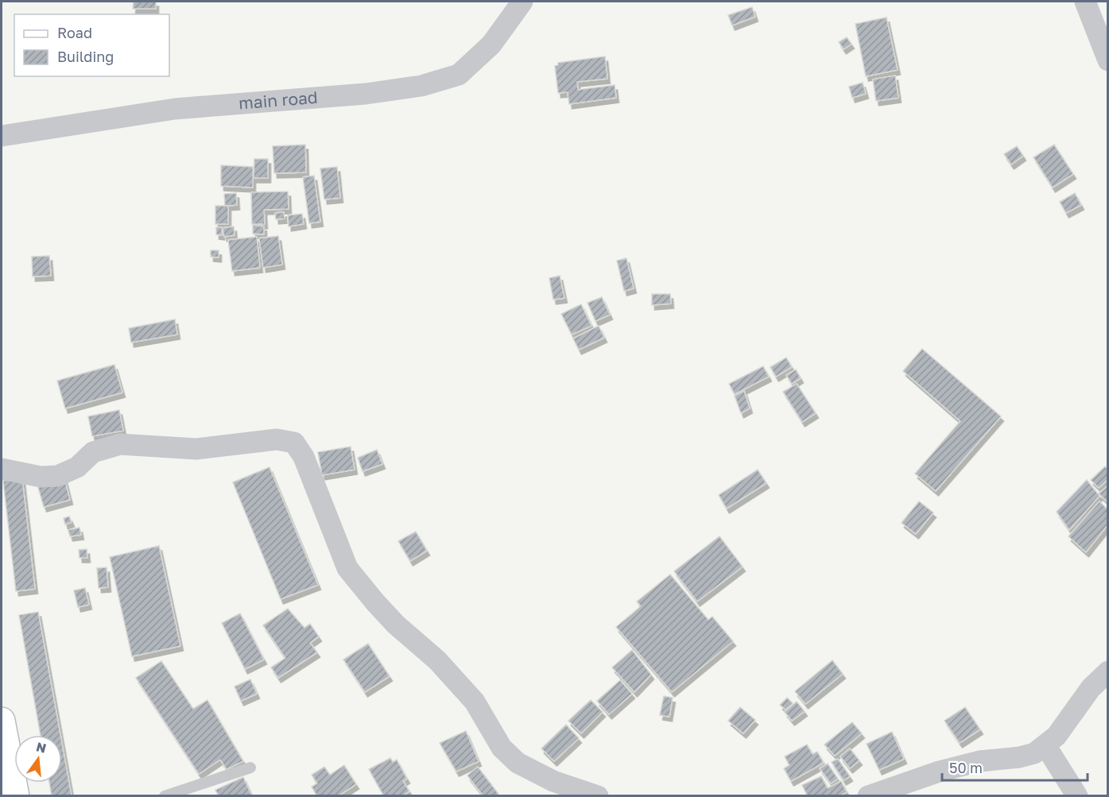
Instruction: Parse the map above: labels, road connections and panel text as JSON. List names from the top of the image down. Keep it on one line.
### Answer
{"streets":{"street":["main road"]},"legend":["Road","Building"],"scale_bar":"50 m","north":"top"}
